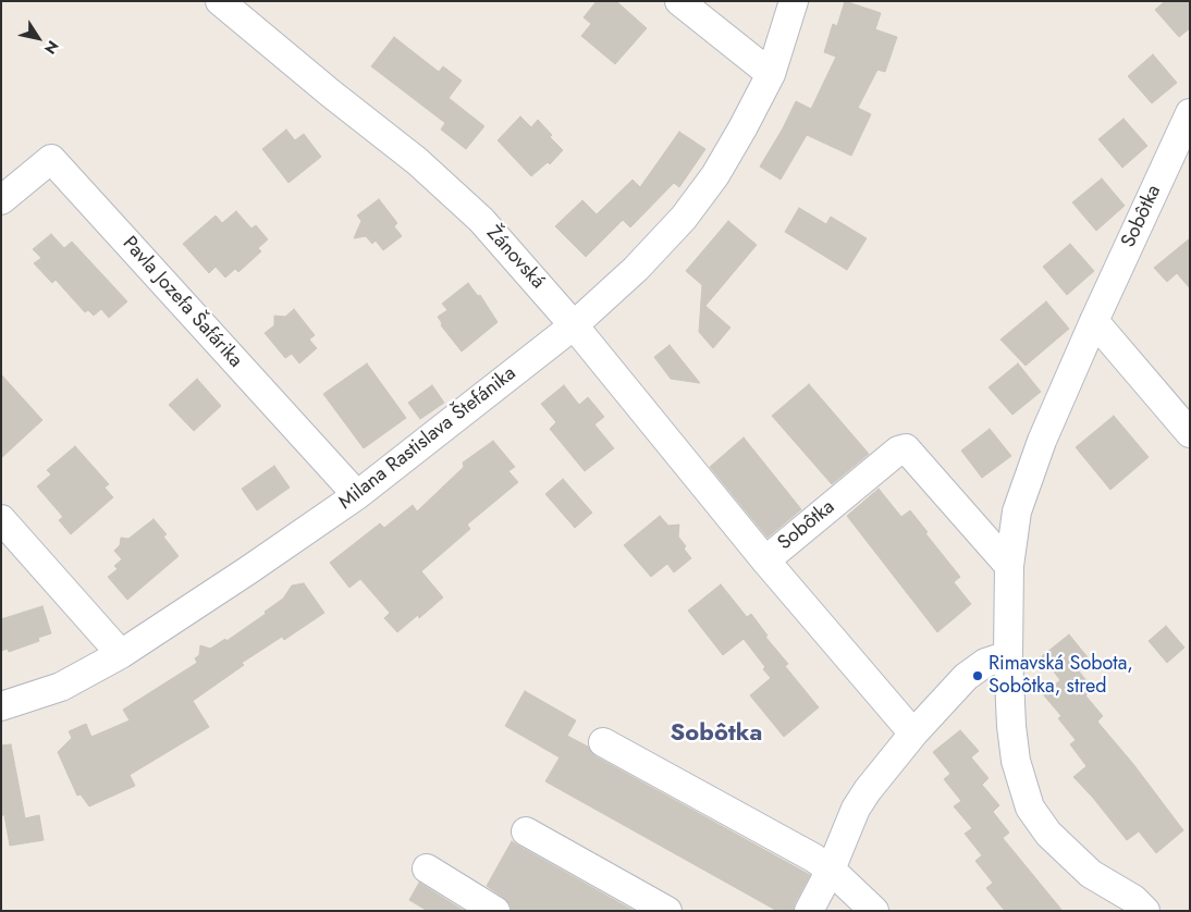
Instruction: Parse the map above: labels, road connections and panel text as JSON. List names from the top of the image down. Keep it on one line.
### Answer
{"streets":{"street":["Sobôtka","Žánovská","Pavla Jozefa Šafárika","Milana Rastislava Štefánika"]},"crossings":[["Sobôtka","Žánovská"],["Žánovská","Milana Rastislava Štefánika"],["Pavla Jozefa Šafárika","Milana Rastislava Štefánika"]],"districts":["Sobôtka"],"places":["Rimavská Sobota, Sobôtka, stred"],"north":"bottom right"}
